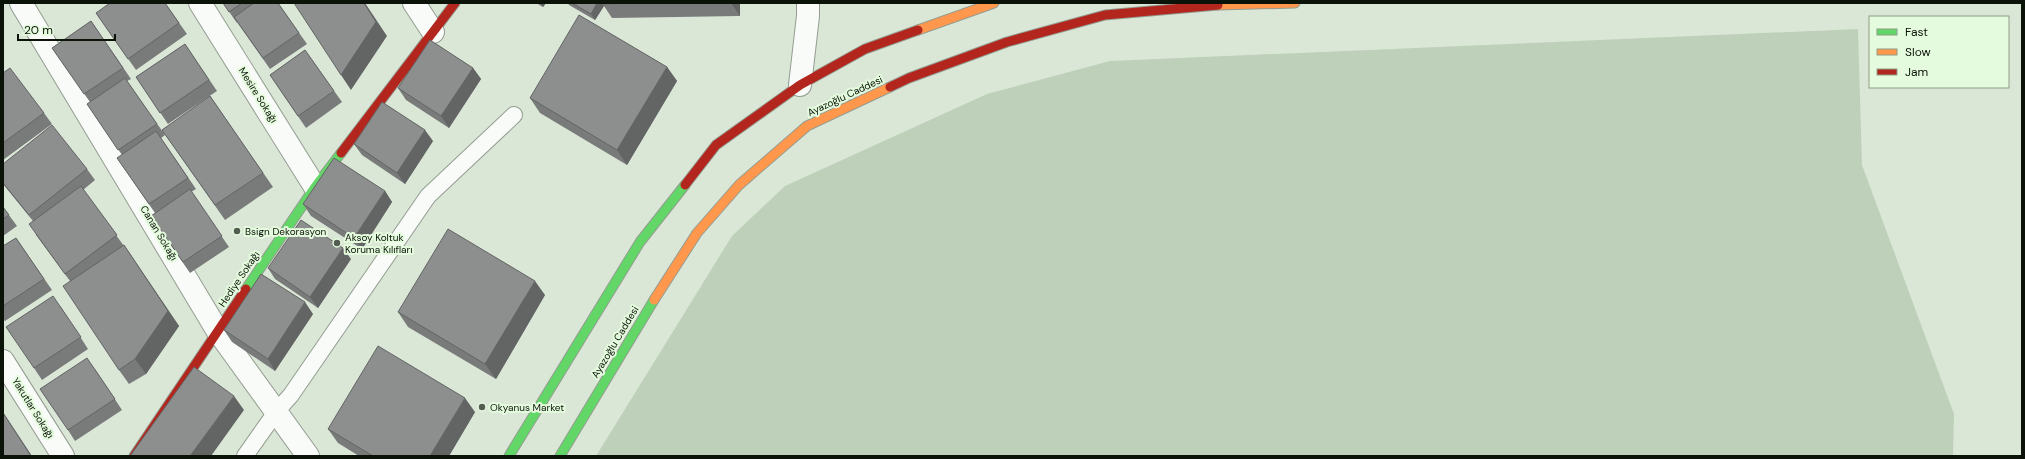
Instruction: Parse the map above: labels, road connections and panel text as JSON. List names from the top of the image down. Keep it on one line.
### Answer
{"streets":{"main road":["Ayazoğlu Caddesi","Hediye Sokağı"],"street":["Mesire Sokağı","Canan Sokağı","Yakutlar Sokağı"]},"crossings":[["Mesire Sokağı","Hediye Sokağı"],["Canan Sokağı","Hediye Sokağı"]],"places":["Bsign Dekorasyon","Aksoy Koltuk Koruma Kılıfları","Okyanus Market"],"legend":["Fast","Slow","Jam"],"scale_bar":"20 m"}
